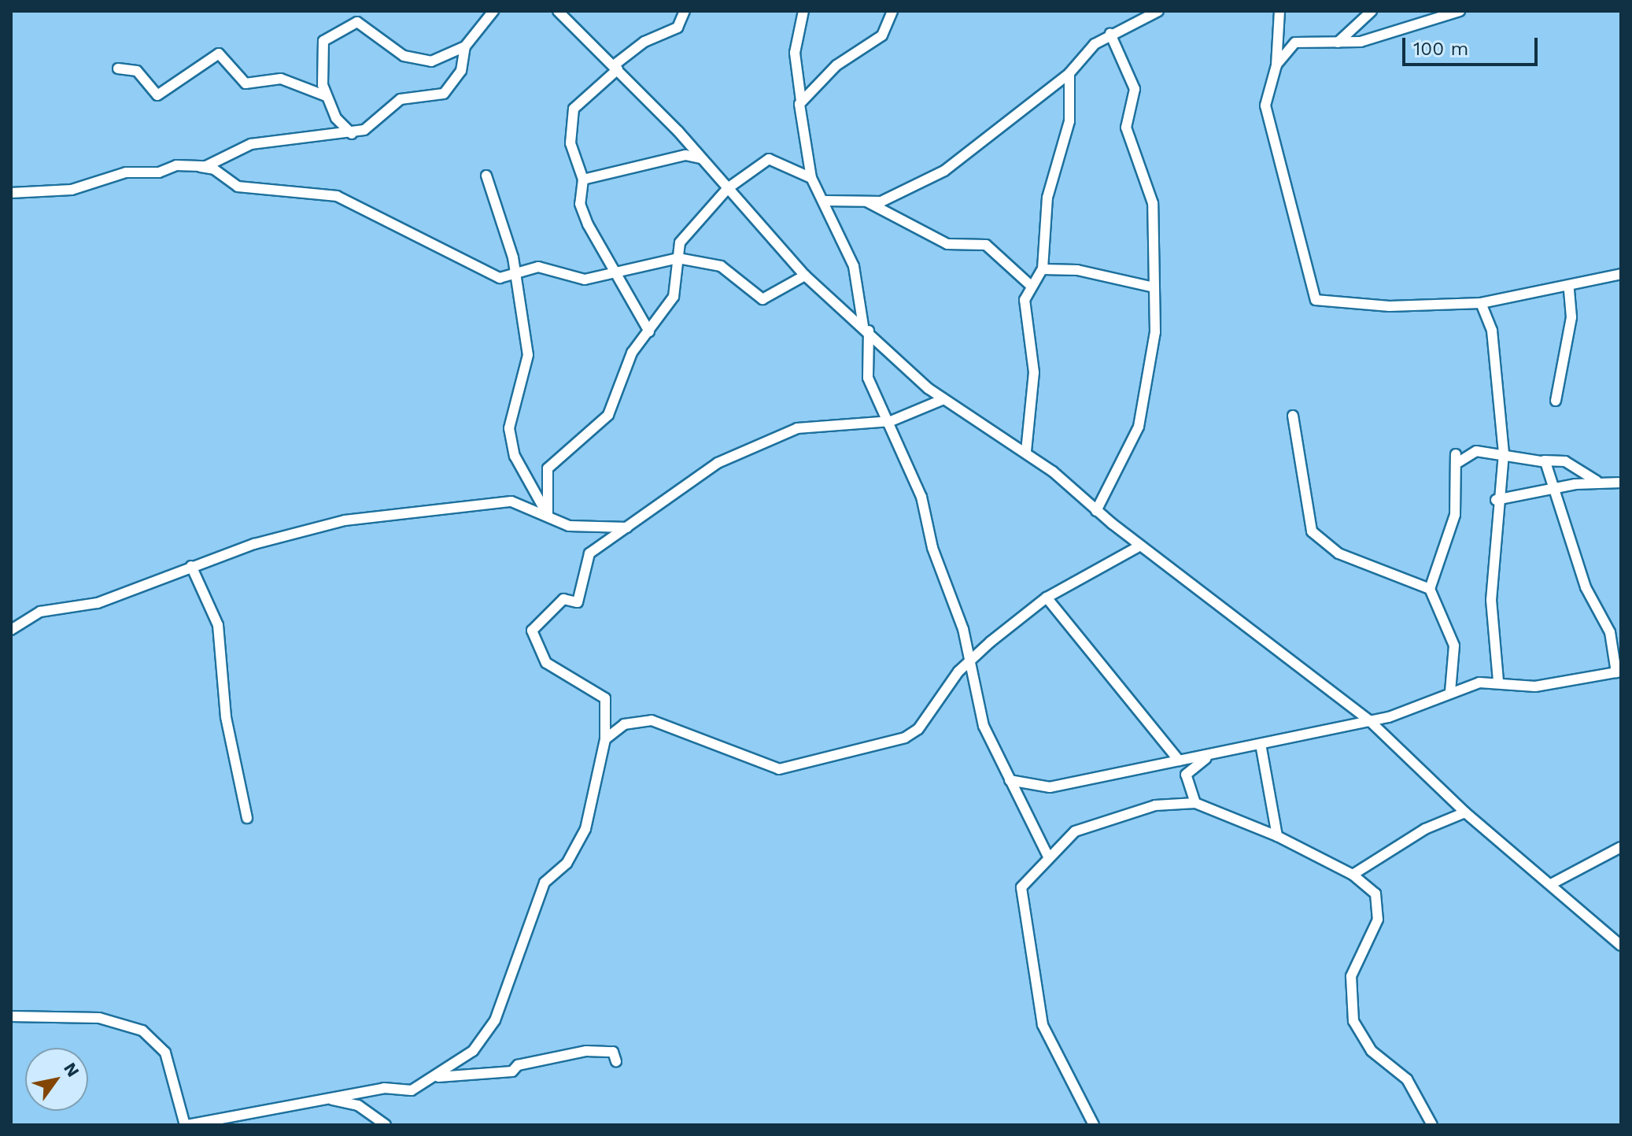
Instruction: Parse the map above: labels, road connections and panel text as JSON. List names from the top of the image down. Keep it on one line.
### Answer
{"scale_bar":"100 m","north":"top right"}
